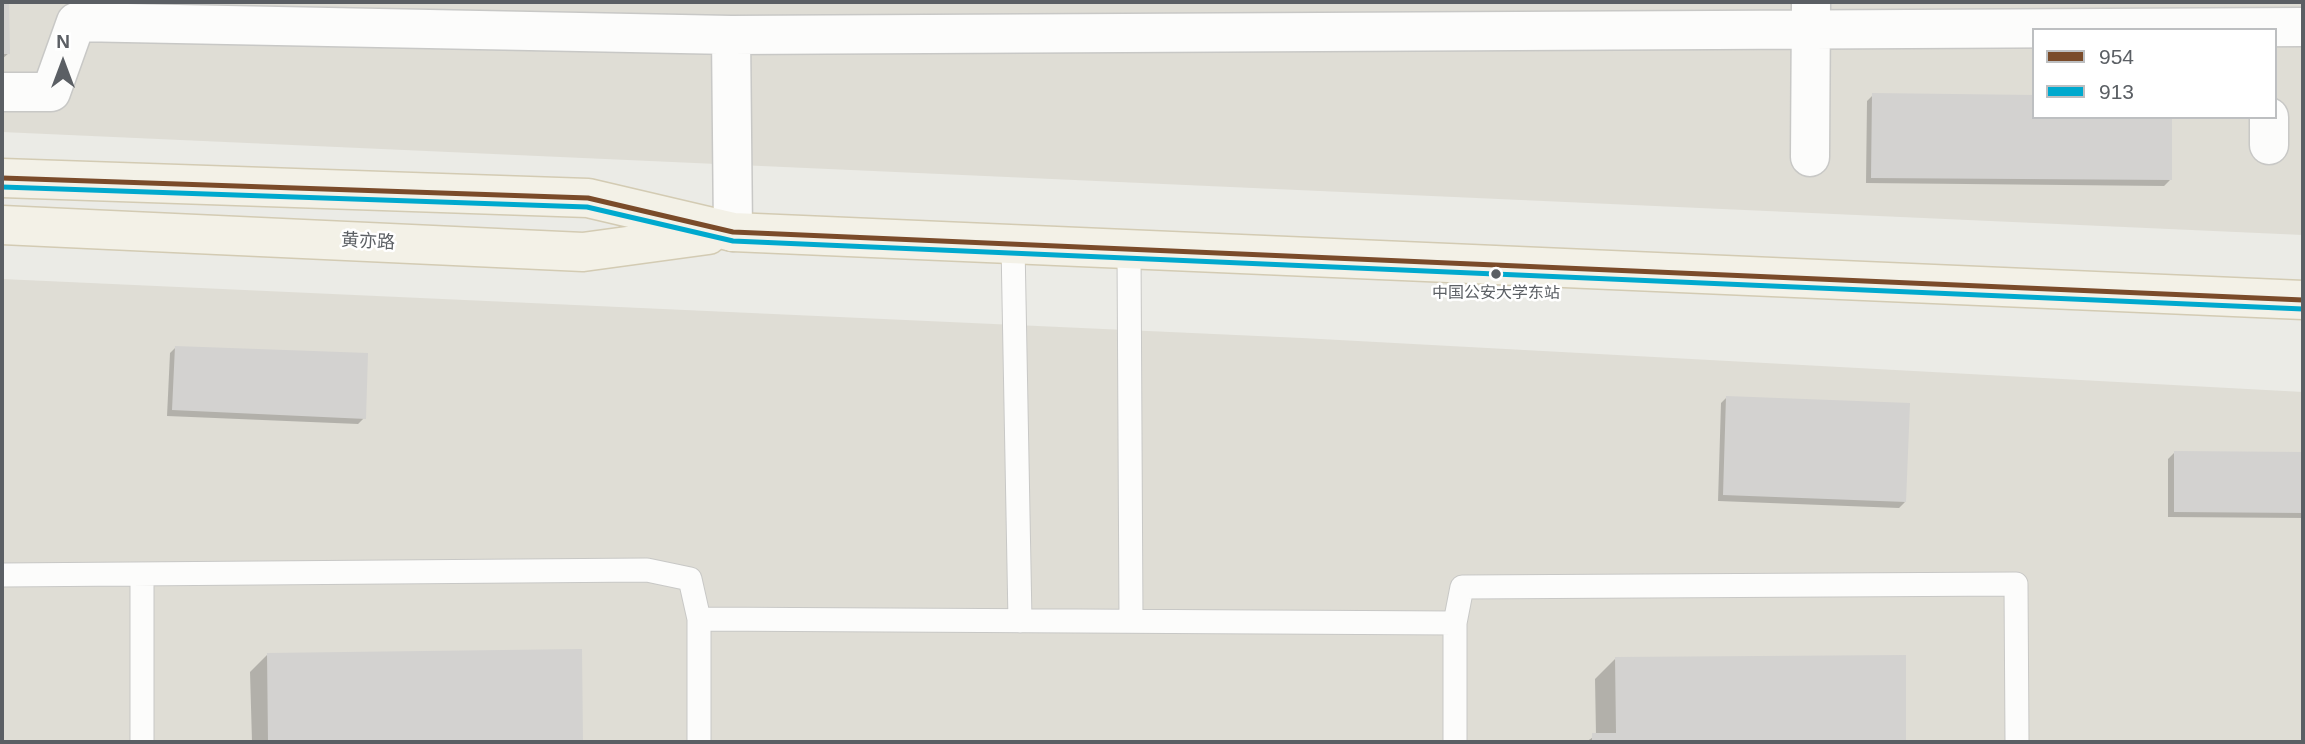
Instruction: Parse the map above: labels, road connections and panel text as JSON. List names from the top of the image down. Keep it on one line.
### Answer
{"streets":{"main road":["黄亦路"]},"places":["中国公安大学东站"],"lines":["transit line 954","transit line 913"],"legend":["954","913"],"north":"top"}
